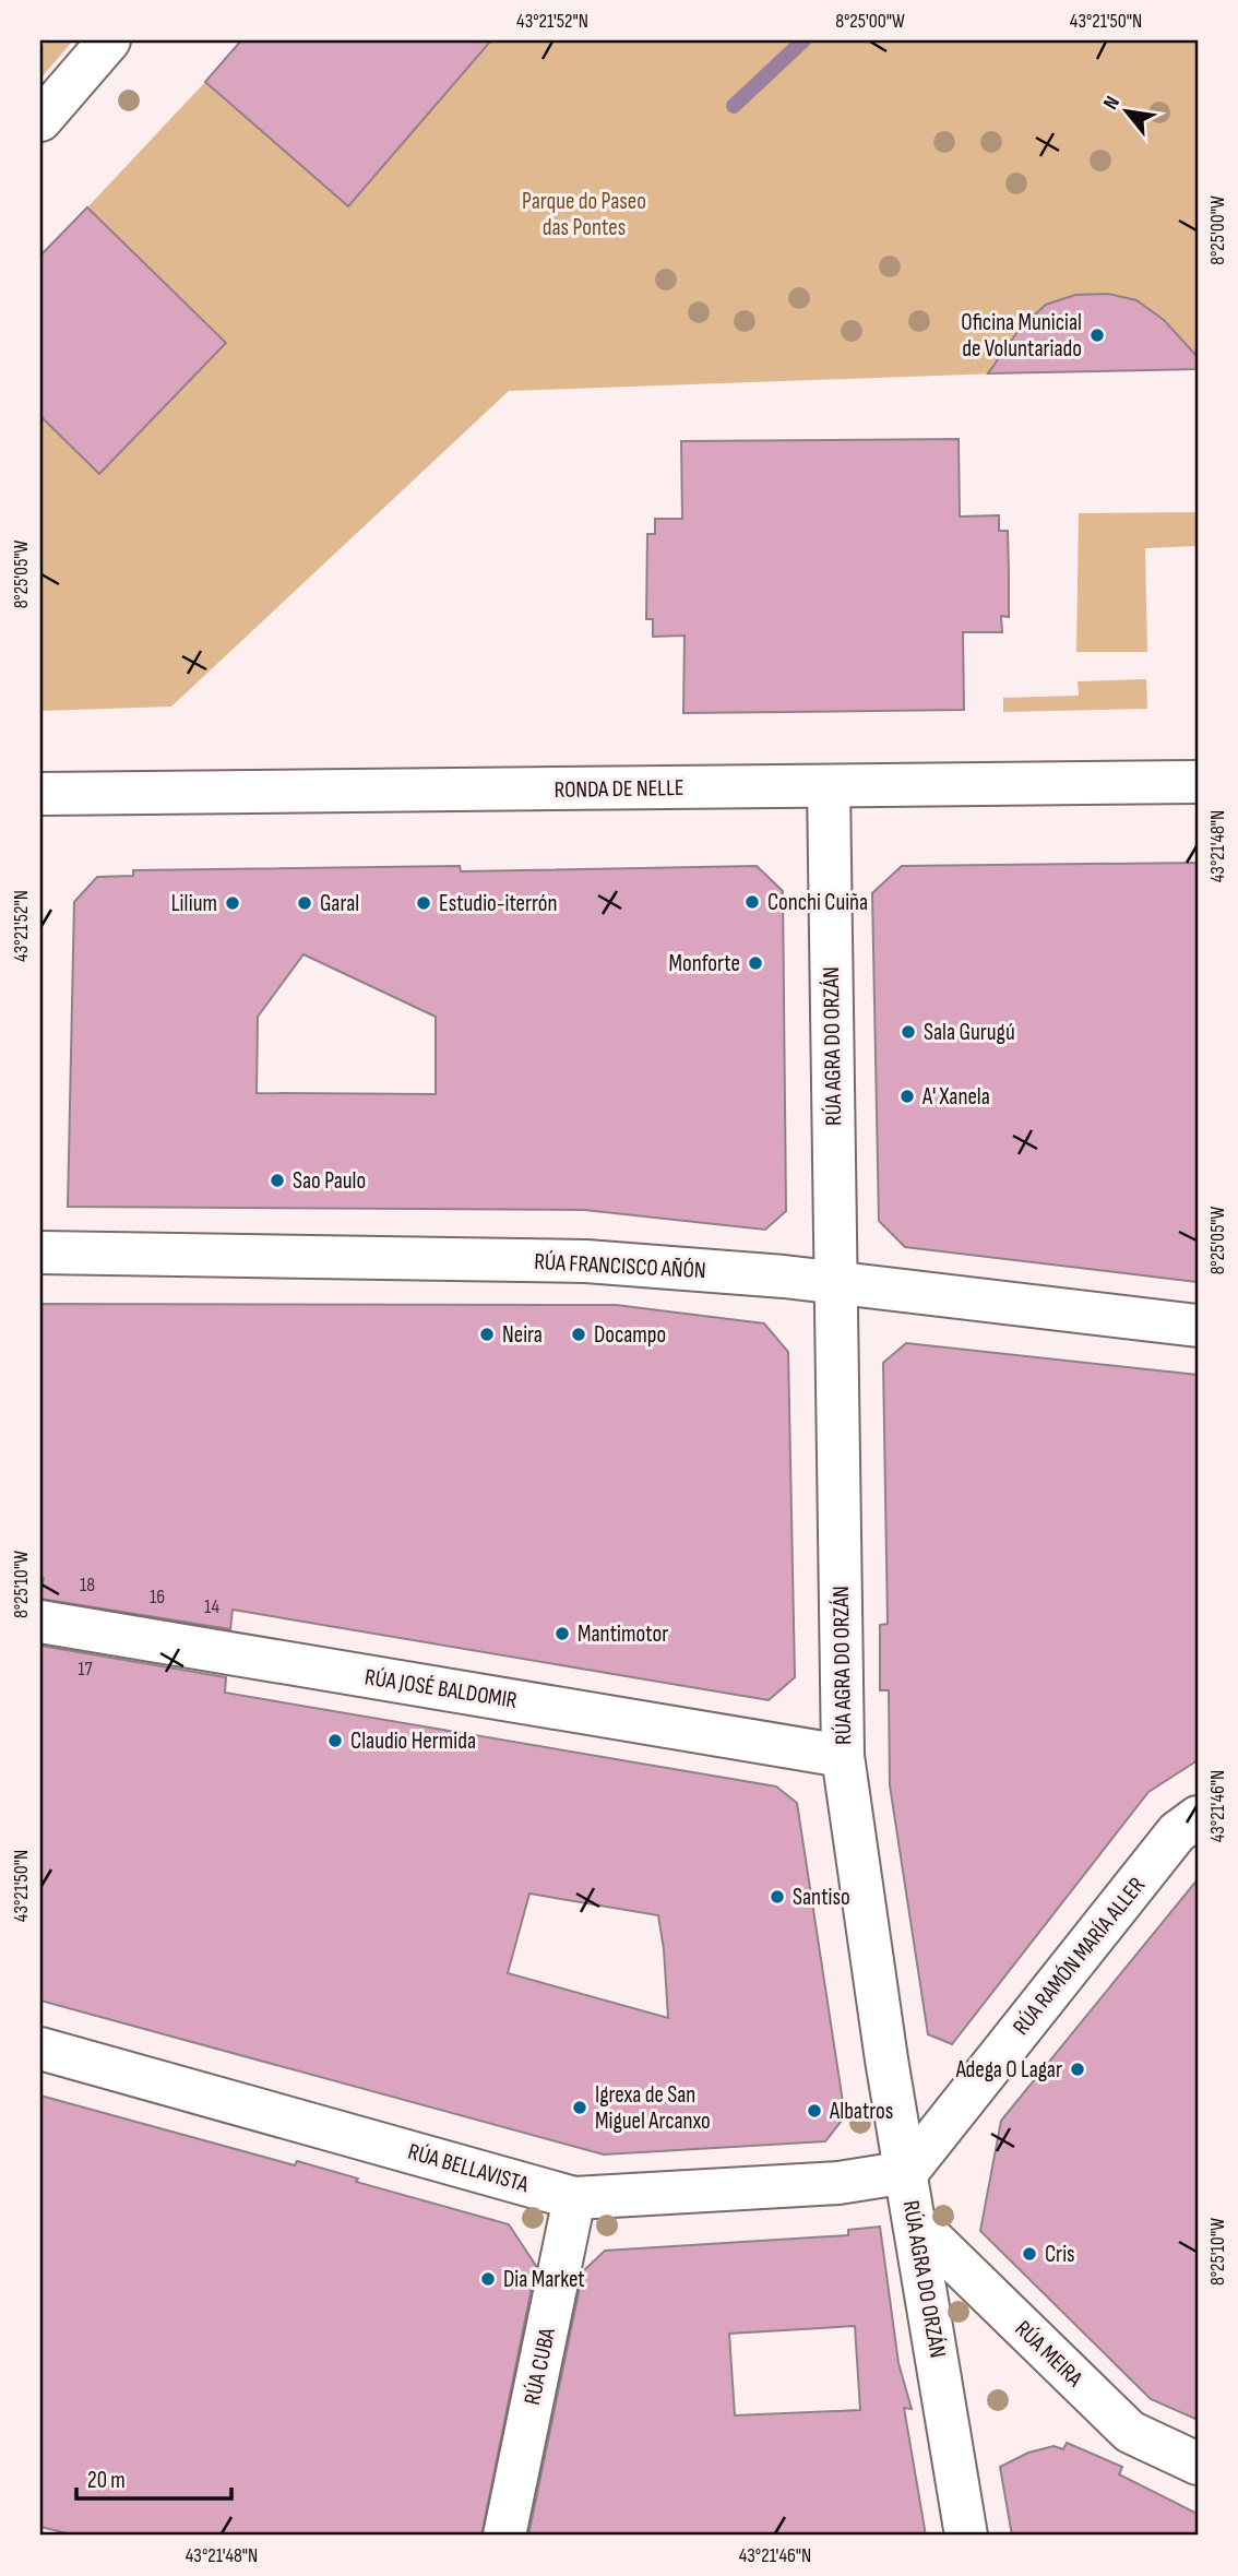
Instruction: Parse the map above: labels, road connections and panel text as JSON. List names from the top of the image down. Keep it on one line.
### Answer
{"streets":{"street":["RONDA DE NELLE","RÚA AGRA DO ORZÁN","RÚA FRANCISCO AÑÓN","RÚA JOSÉ BALDOMIR","RÚA RAMÓN MARÍA ALLER","RÚA BELLAVISTA","RÚA MEIRA","RÚA CUBA"]},"crossings":[["RONDA DE NELLE","RÚA AGRA DO ORZÁN"],["RÚA AGRA DO ORZÁN","RÚA FRANCISCO AÑÓN"],["RÚA AGRA DO ORZÁN","RÚA JOSÉ BALDOMIR"],["RÚA AGRA DO ORZÁN","RÚA RAMÓN MARÍA ALLER"],["RÚA AGRA DO ORZÁN","RÚA BELLAVISTA"],["RÚA AGRA DO ORZÁN","RÚA MEIRA"],["RÚA RAMÓN MARÍA ALLER","RÚA BELLAVISTA"],["RÚA BELLAVISTA","RÚA CUBA"]],"parks":["Parque do Paseo das Pontes"],"places":["Oficina Municial de Voluntariado","Conchi Cuiña","Lilium","Garal","Estudio-iterrón","Monforte","Sala Gurugú","A' Xanela","Sao Paulo","Neira","Docampo","Mantimotor","Claudio Hermida","Santiso","Adega O Lagar","Igrexa de San Miguel Arcanxo","Albatros","Cris","Dia Market"],"house_numbers":["18","16","14","17"],"scale_bar":"20 m","north":"top left","coordinates":["43°21'52\"N","8°25'00\"W","43°21'50\"N","8°25'05\"W","43°21'48\"N","8°25'10\"W","43°21'46\"N"]}
